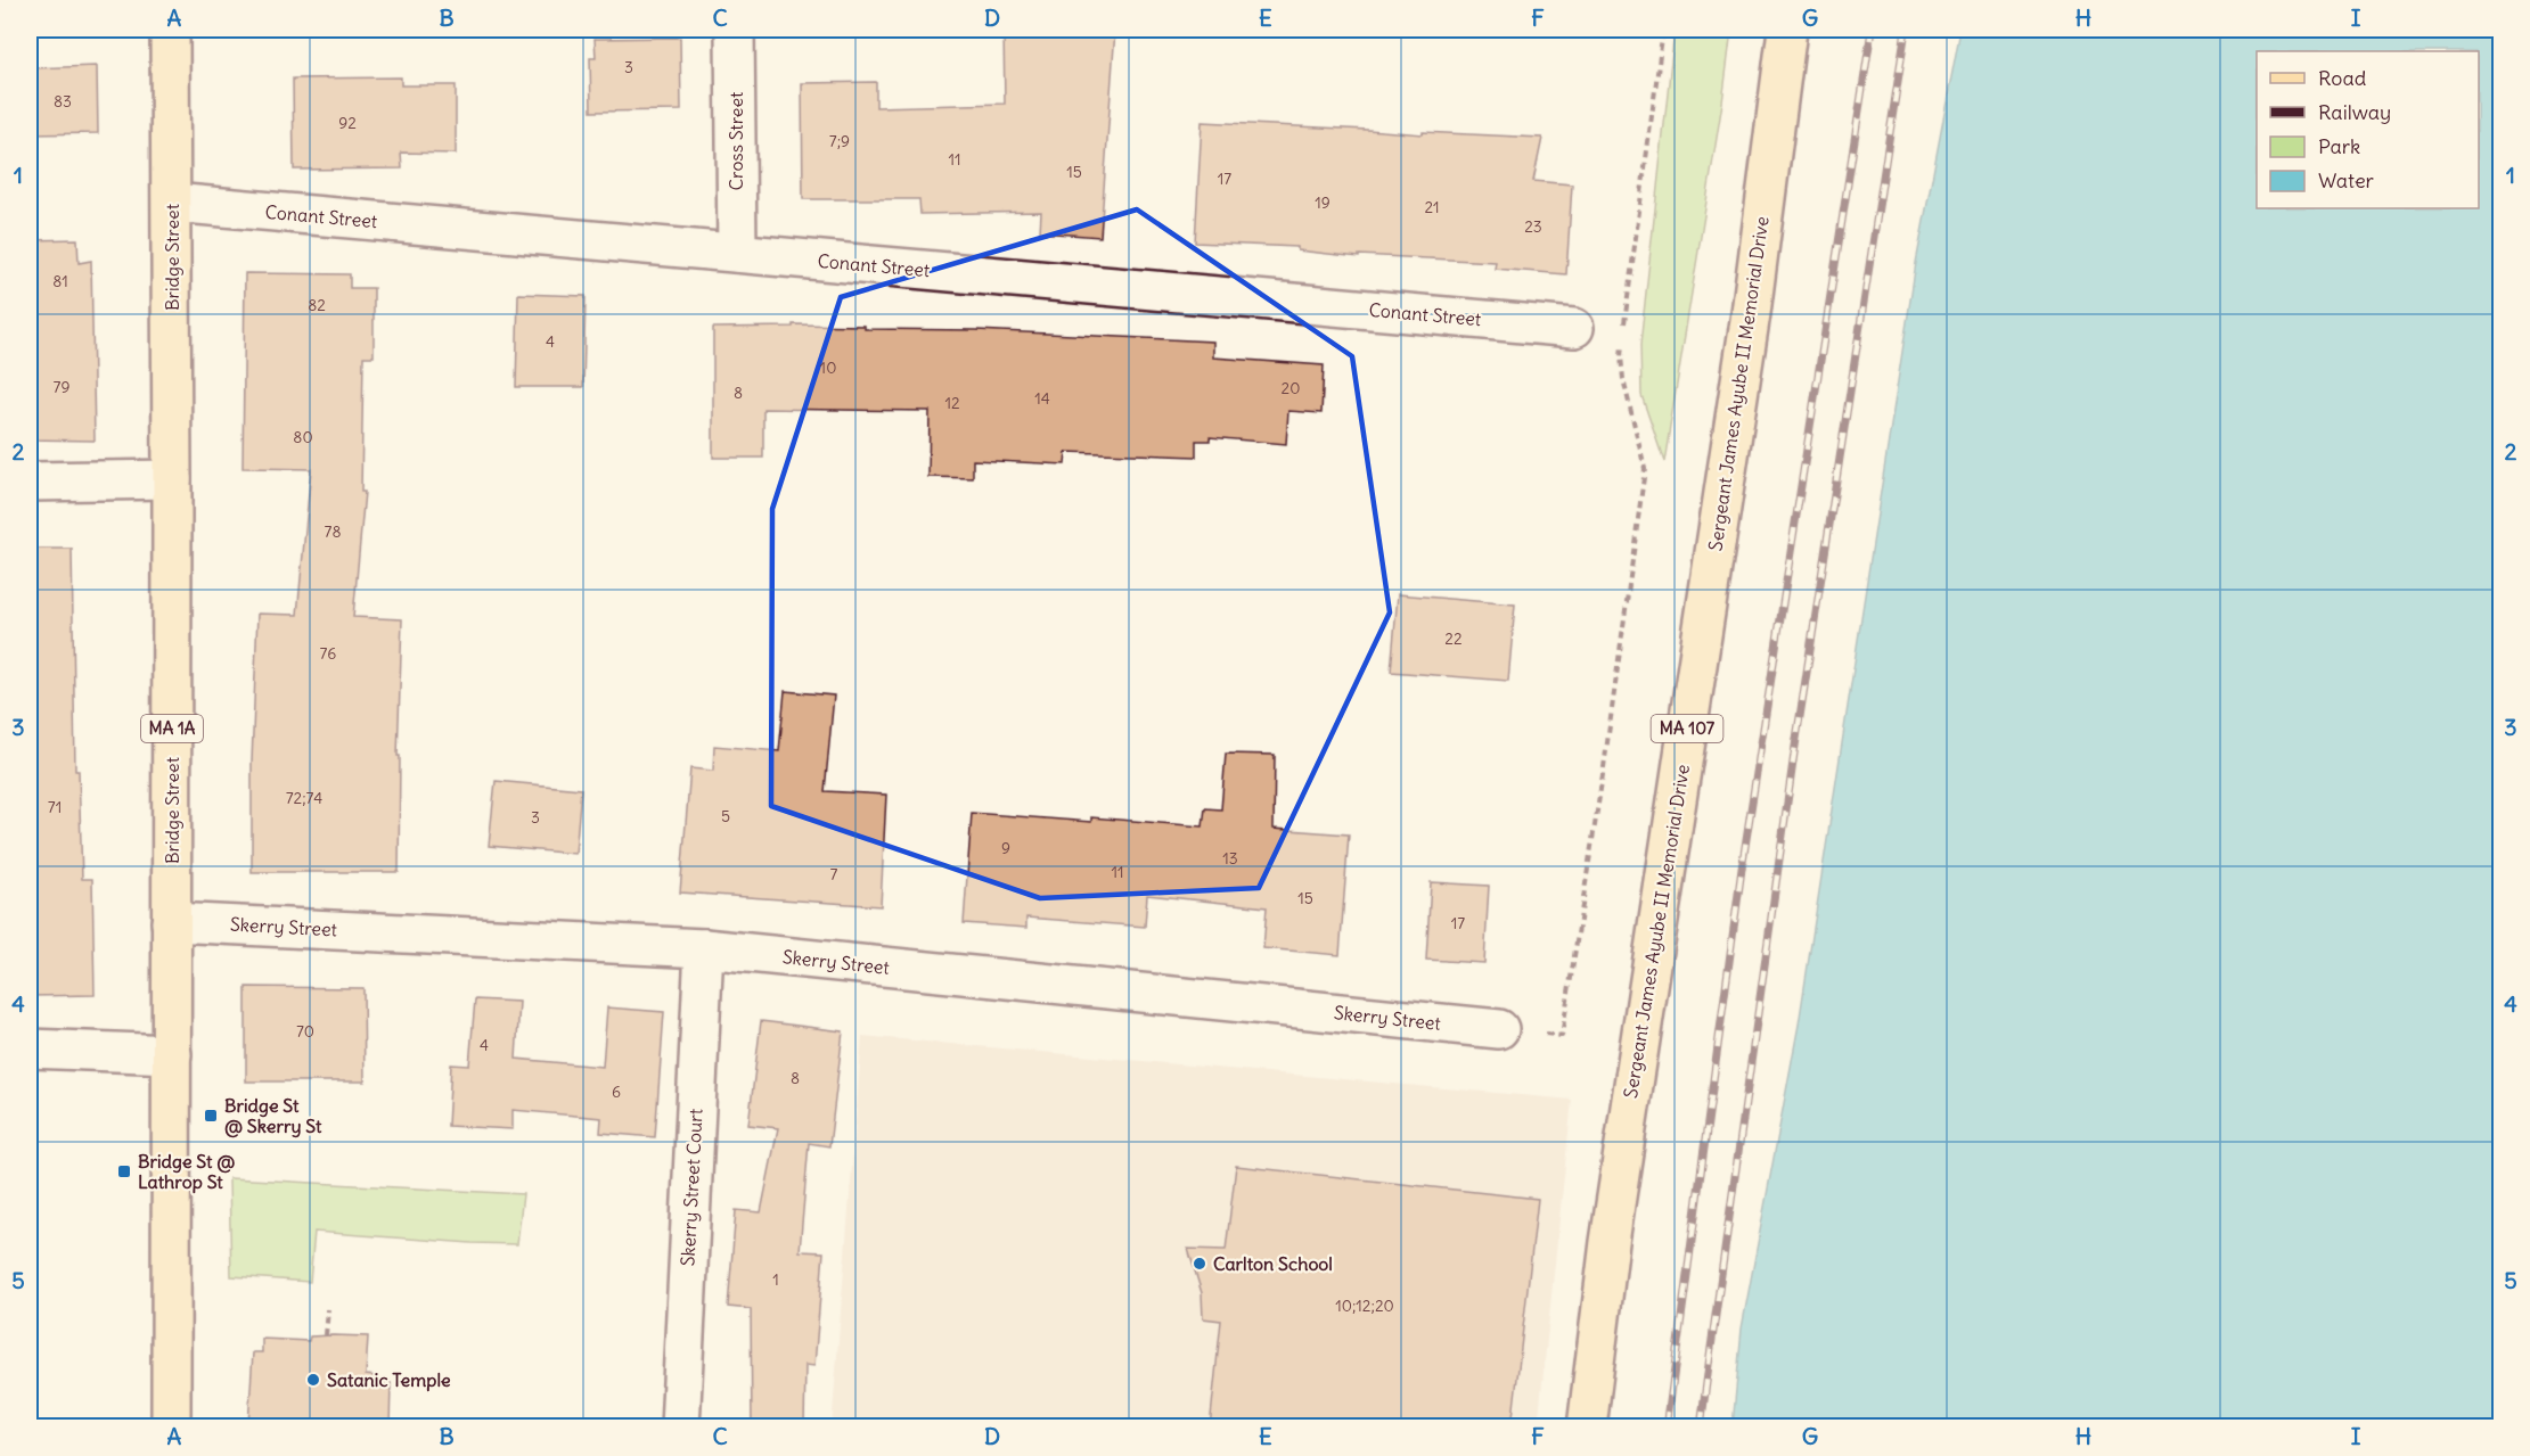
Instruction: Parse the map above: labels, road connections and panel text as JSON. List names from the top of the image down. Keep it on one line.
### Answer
{"streets":{"main road":["Bridge Street","Sergeant James Ayube II Memorial Drive","MA 1A","MA 107"],"street":["Cross Street","Conant Street","Skerry Street","Skerry Street Court"]},"crossings":[["Cross Street","Conant Street"],["Conant Street","Bridge Street"],["Bridge Street","Skerry Street"],["Skerry Street","Skerry Street Court"]],"places":{"transit":["Bridge St @ Skerry St","Bridge St @ Lathrop St"],"other":["Carlton School","Satanic Temple"]},"house_numbers":["3","83","92","7;9","11","15","17","19","21","23","81","82","4","10","79","20","8","14","12","80","78","22","76","72;74","71","5","3","9","13","11","7","15","17","70","4","8","6","1","10;12;20"],"legend":["Road","Railway","Park","Water"],"grid":{"columns":["A","B","C","D","E","F","G","H","I"],"rows":["1","2","3","4","5"]}}
